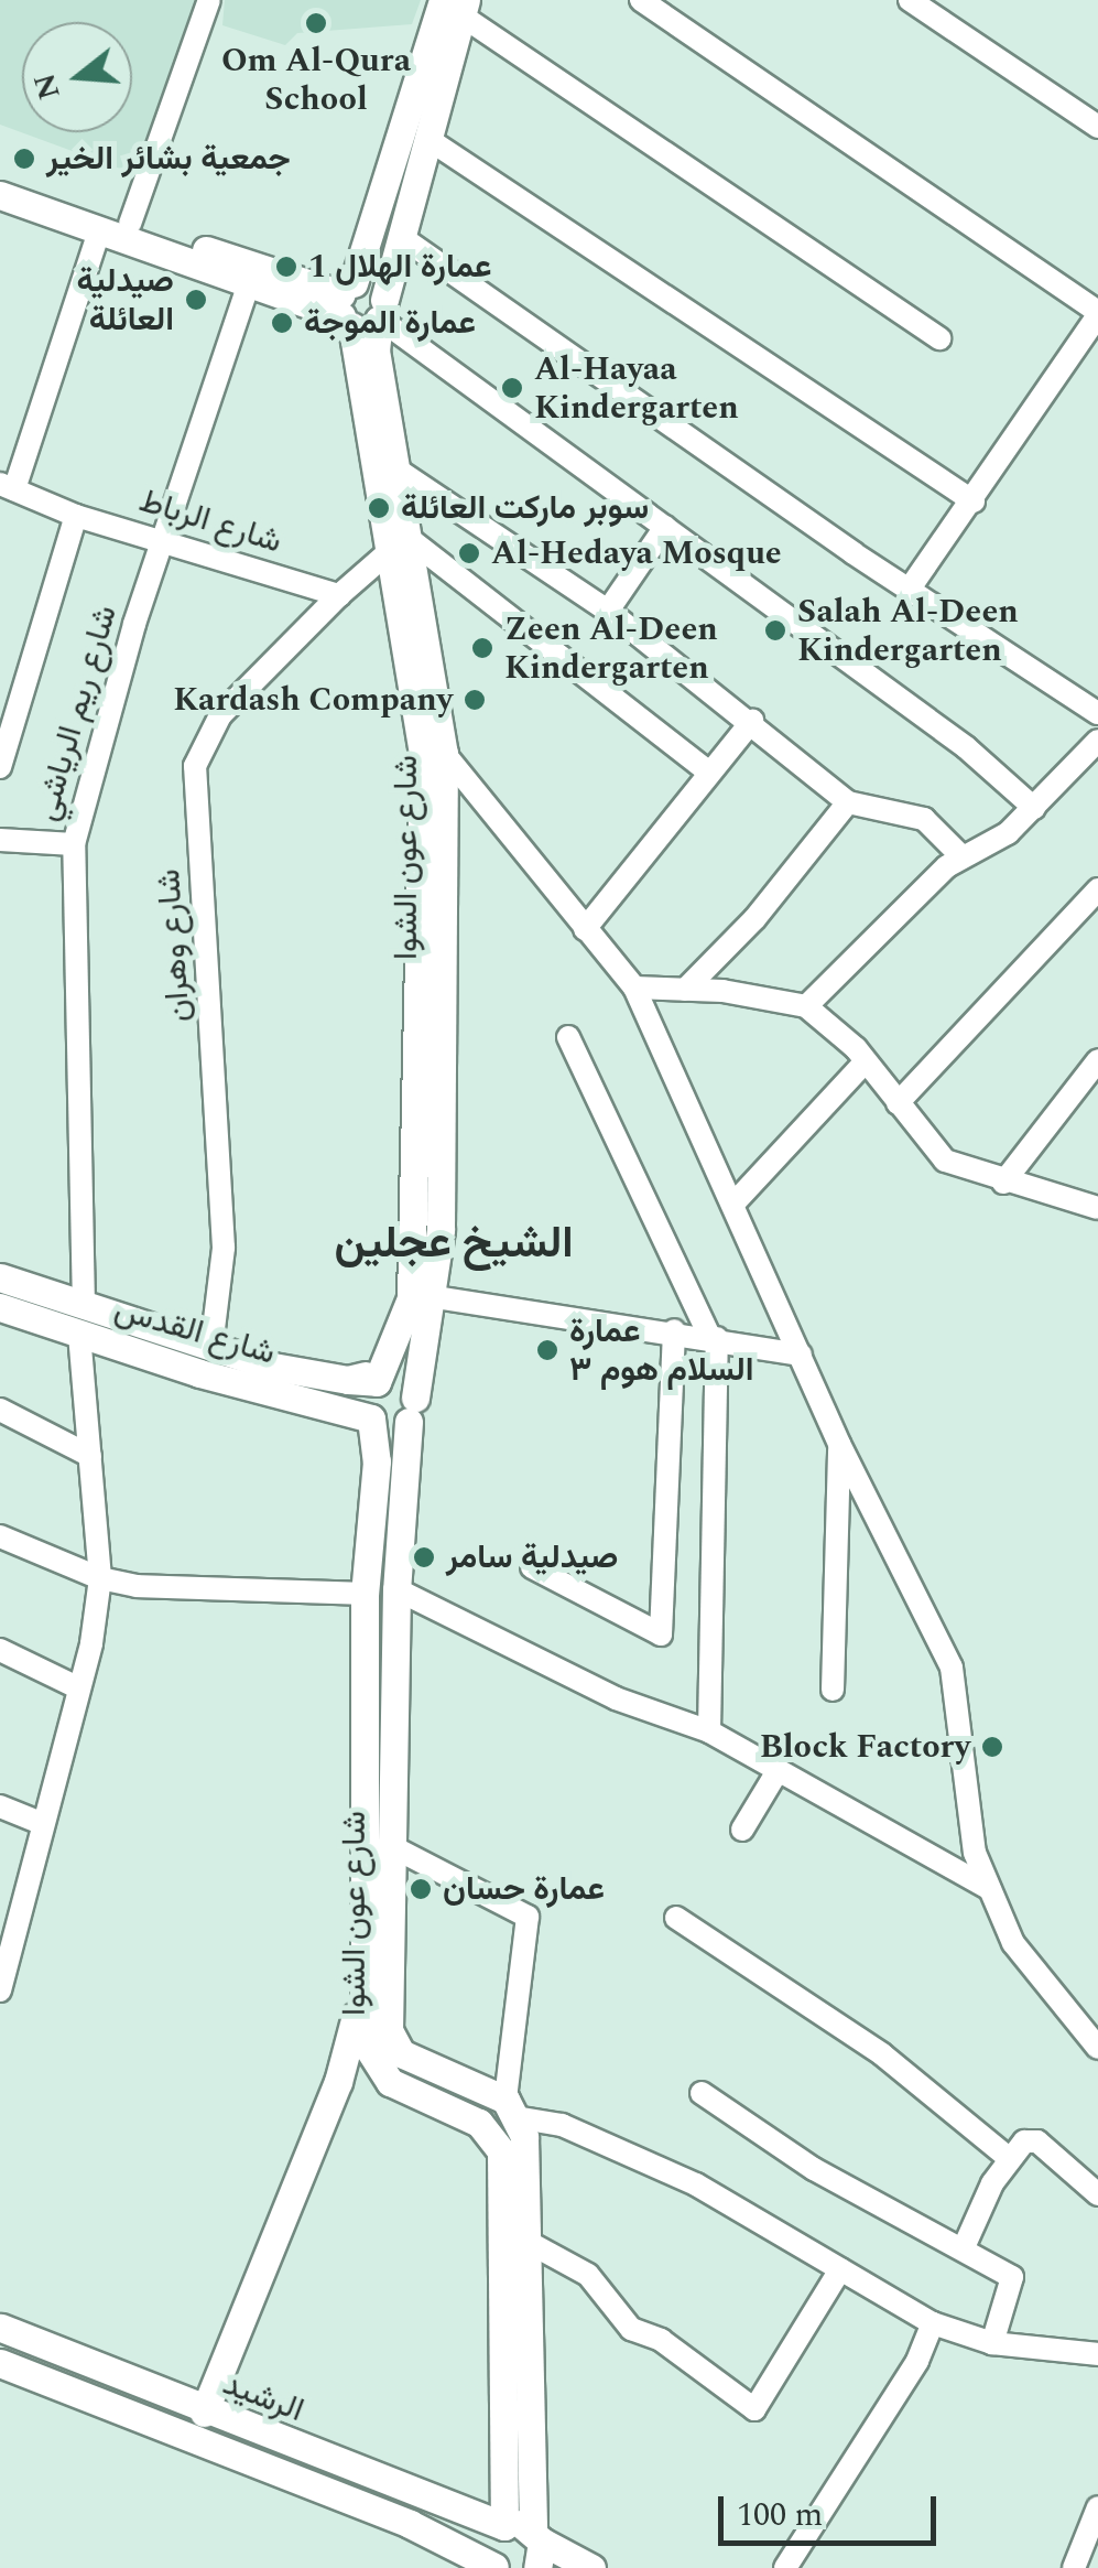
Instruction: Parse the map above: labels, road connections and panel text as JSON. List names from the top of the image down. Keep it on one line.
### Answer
{"streets":{"main road":["شارع عون الشوا","شارع القدس","الرشيد"],"street":["شارع الرباط","شارع ريم الرياشي","شارع وهران"]},"crossings":[["شارع الرباط","شارع ريم الرياشي"],["شارع الرباط","شارع وهران"],["شارع ريم الرياشي","شارع القدس"],["شارع عون الشوا","شارع القدس"],["شارع عون الشوا","الرشيد"],["شارع وهران","شارع القدس"]],"districts":["الشيخ عجلين"],"places":["Om Al-Qura School","جمعية بشائر الخير","عمارة الهلال 1","صيدلية العائلة","عمارة الموجة","Al-Hayaa Kindergarten","سوبر ماركت العائلة","Al-Hedaya Mosque","Salah Al-Deen Kindergarten","Zeen Al-Deen Kindergarten","Kardash Company","عمارة السلام هوم ٣","صيدلية سامر","Block Factory","عمارة حسان"],"scale_bar":"100 m","north":"left"}
